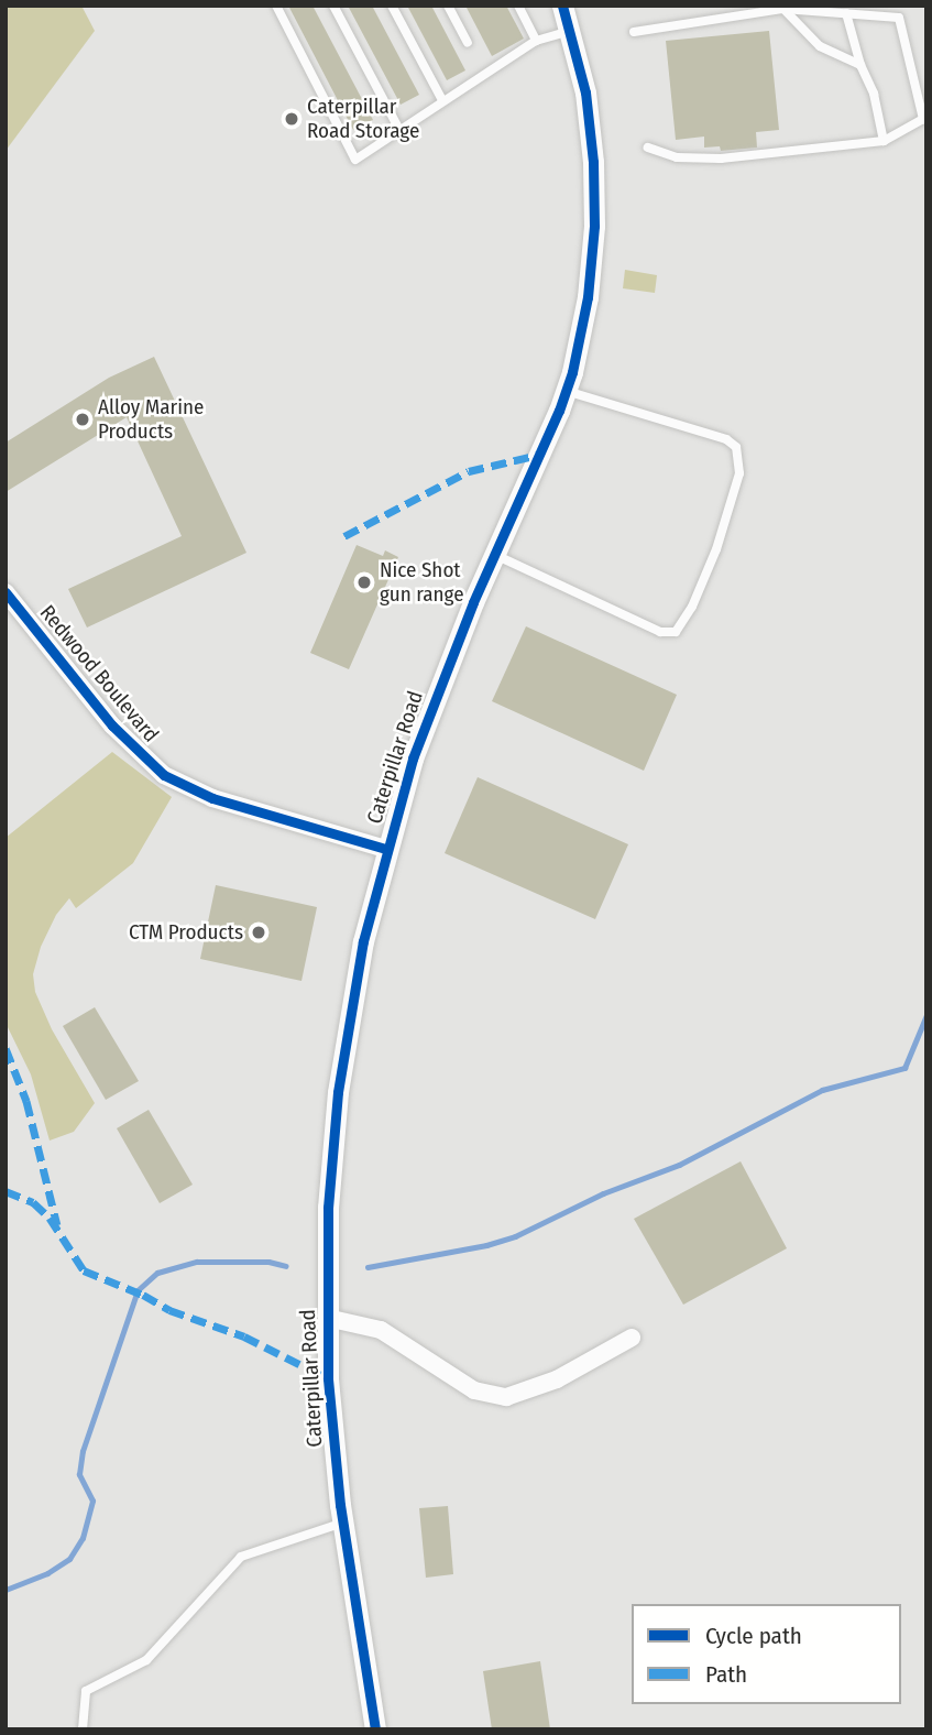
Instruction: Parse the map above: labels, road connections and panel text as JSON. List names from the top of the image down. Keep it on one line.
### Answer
{"streets":{"street":["Redwood Boulevard","Caterpillar Road"]},"crossings":[["Redwood Boulevard","Caterpillar Road"]],"places":["Caterpillar Road Storage","Alloy Marine Products","Nice Shot gun range","CTM Products"],"legend":["Cycle path","Path"]}
